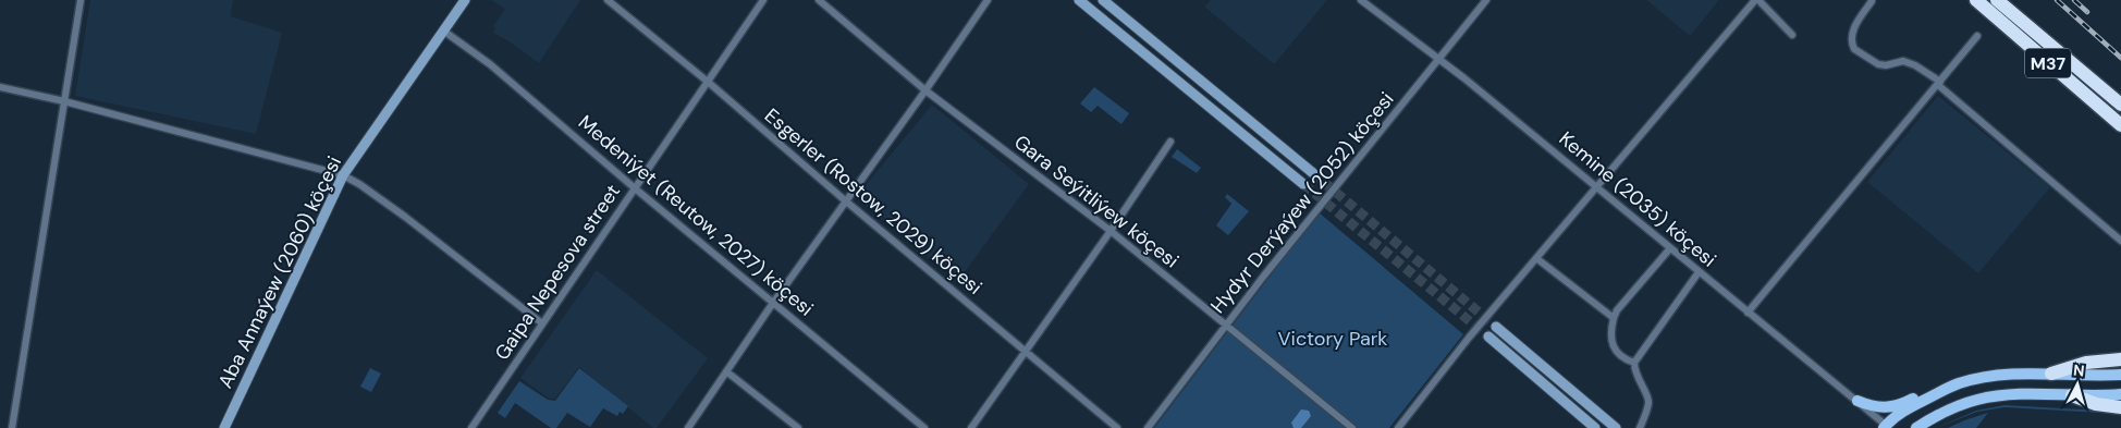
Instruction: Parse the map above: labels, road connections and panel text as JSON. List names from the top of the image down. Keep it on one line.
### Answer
{"streets":{"highway":["M37"],"main road":["Aba Annaýew (2060) köçesi"],"street":["Kemine (2035) köçesi","Esgerler (Rostow, 2029) köçesi","Gara Seýitliýew köçesi","Hydyr Derýaýew (2052) köçesi","Medeniýet (Reutow, 2027) köçesi","Gaipa Nepesova street"]},"crossings":[["Kemine (2035) köçesi","Hydyr Derýaýew (2052) köçesi"],["Esgerler (Rostow, 2029) köçesi","Gaipa Nepesova street"],["Gara Seýitliýew köçesi","Hydyr Derýaýew (2052) köçesi"],["Medeniýet (Reutow, 2027) köçesi","Aba Annaýew (2060) köçesi"],["Medeniýet (Reutow, 2027) köçesi","Gaipa Nepesova street"]],"parks":["Victory Park"],"north":"top"}
